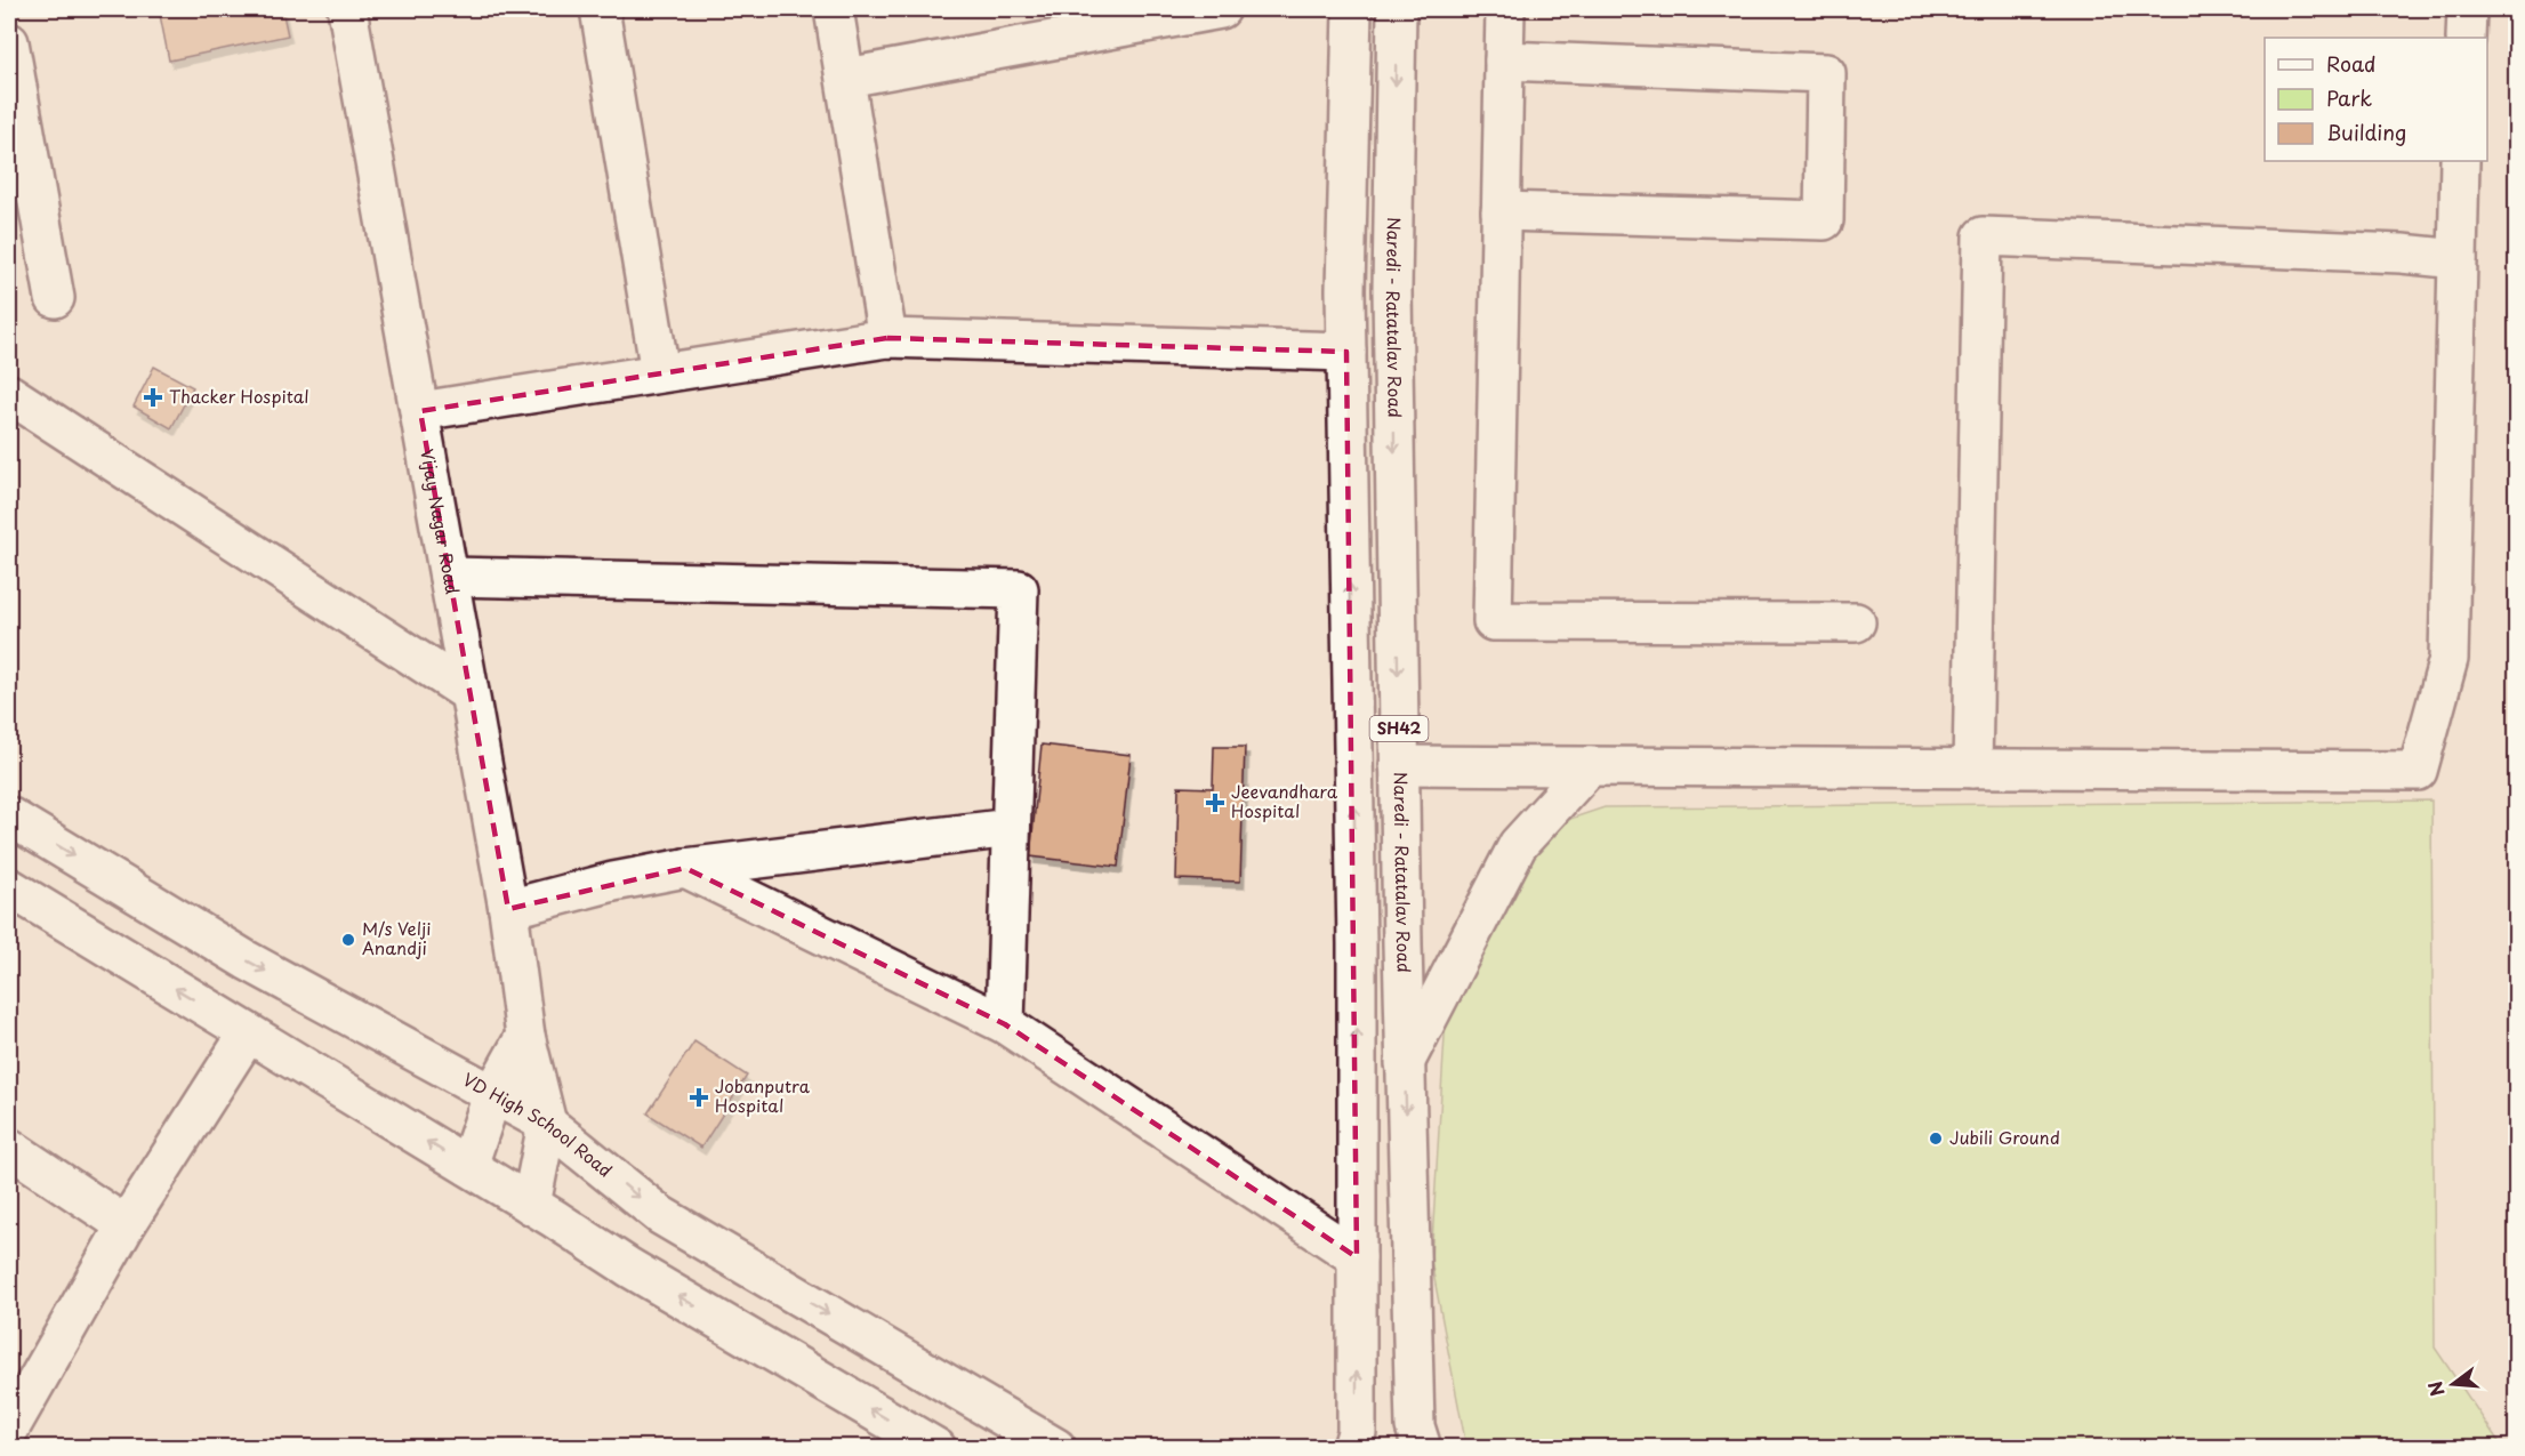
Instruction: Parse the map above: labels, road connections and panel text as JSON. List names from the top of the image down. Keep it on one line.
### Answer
{"streets":{"street":["Naredi - Ratatalav Road","Vijay Nagar Road","SH42","VD High School Road"]},"crossings":[["Vijay Nagar Road","VD High School Road"]],"places":{"health":["Thacker Hospital","Jeevandhara Hospital","Jobanputra Hospital"],"other":["M/s Velji Anandji","Jubili Ground"]},"legend":["Road","Park","Building"],"north":"left"}
